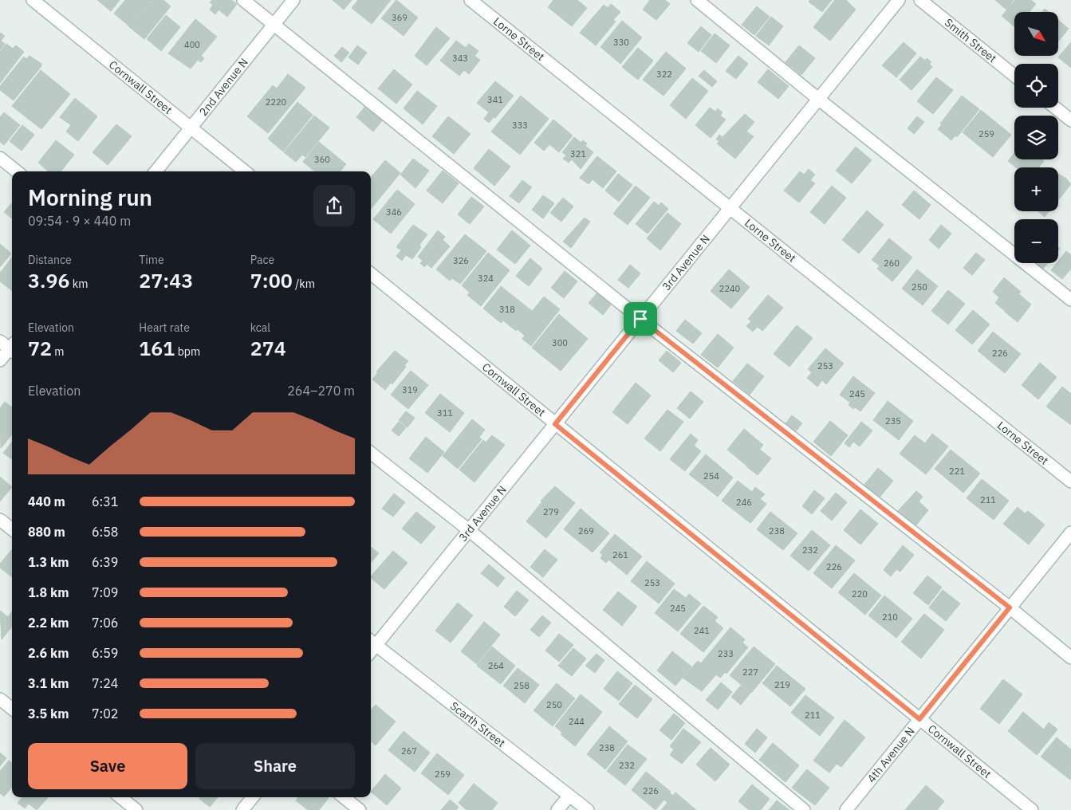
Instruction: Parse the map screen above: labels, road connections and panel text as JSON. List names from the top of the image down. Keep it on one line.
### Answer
{"streets":{"street":["Lorne Street","Smith Street","Cornwall Street","2nd Avenue N","3rd Avenue N","Scarth Street","4th Avenue N"]},"crossings":[["Lorne Street","3rd Avenue N"],["Cornwall Street","2nd Avenue N"],["Cornwall Street","3rd Avenue N"],["Cornwall Street","4th Avenue N"],["3rd Avenue N","Scarth Street"]],"house_numbers":["369","330","400","343","322","341","2220","333","259","321","360","346","326","260","324","250","2240","318","300","226","253","319","245","311","235","221","254","211","246","279","269","238","232","261","226","253","220","245","210","241","233","264","227","219","258","250","211","244","238","267","232","259","226"],"north":"bottom right","page":{"map_buttons":["+","−"],"heading":["Morning run","09:54 · 9 × 440 m"],"stats":[["Distance","3.96 km"],["Time","27:43"],["Pace","7:00 /km"],["Elevation","72 m"],["Heart rate","161 bpm"],["kcal","274"]],"chart":["Elevation","264–270 m"],"list":[{"name":"440 m","note":"6:31"},{"name":"880 m","note":"6:58"},{"name":"1.3 km","note":"6:39"},{"name":"1.8 km","note":"7:09"},{"name":"2.2 km","note":"7:06"},{"name":"2.6 km","note":"6:59"},{"name":"3.1 km","note":"7:24"},{"name":"3.5 km","note":"7:02"}],"buttons":["Save","Share"]}}
